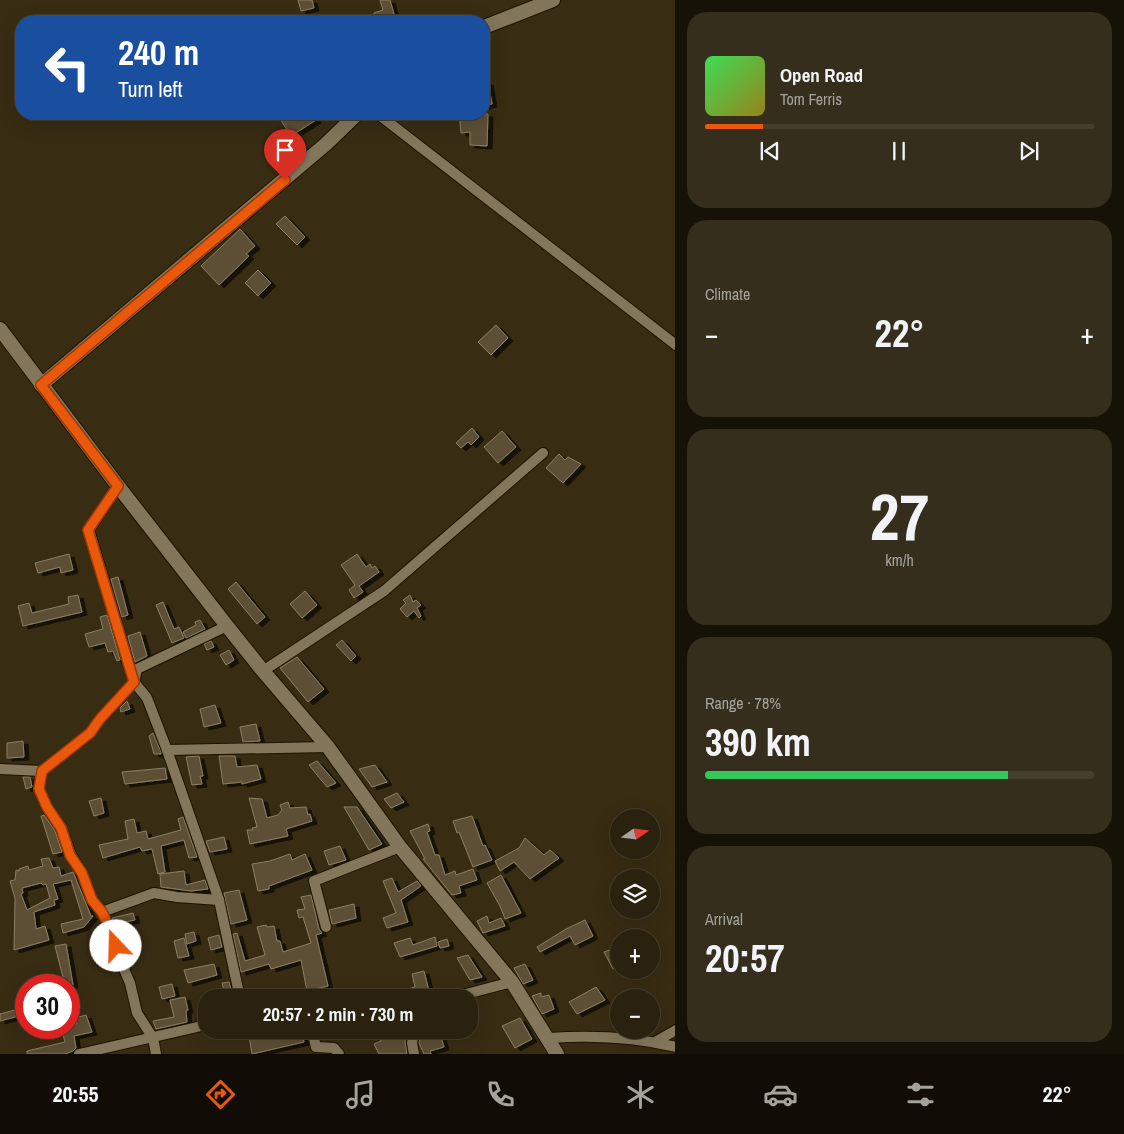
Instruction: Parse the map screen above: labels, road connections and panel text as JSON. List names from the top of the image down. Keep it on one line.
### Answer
{"north":"right","page":{"turn":["240 m","Turn left"],"song":["Open Road","Tom Ferris"],"tile":["Climate",["27","km/h"],["Range · 78%","390 km"],["Arrival","20:57"]],"heat":["−","22°","+"],"map_buttons":["+","−"],"limit":"30","trip":"20:57 · 2 min · 730 m","tabs":["20:55","22°"]}}
